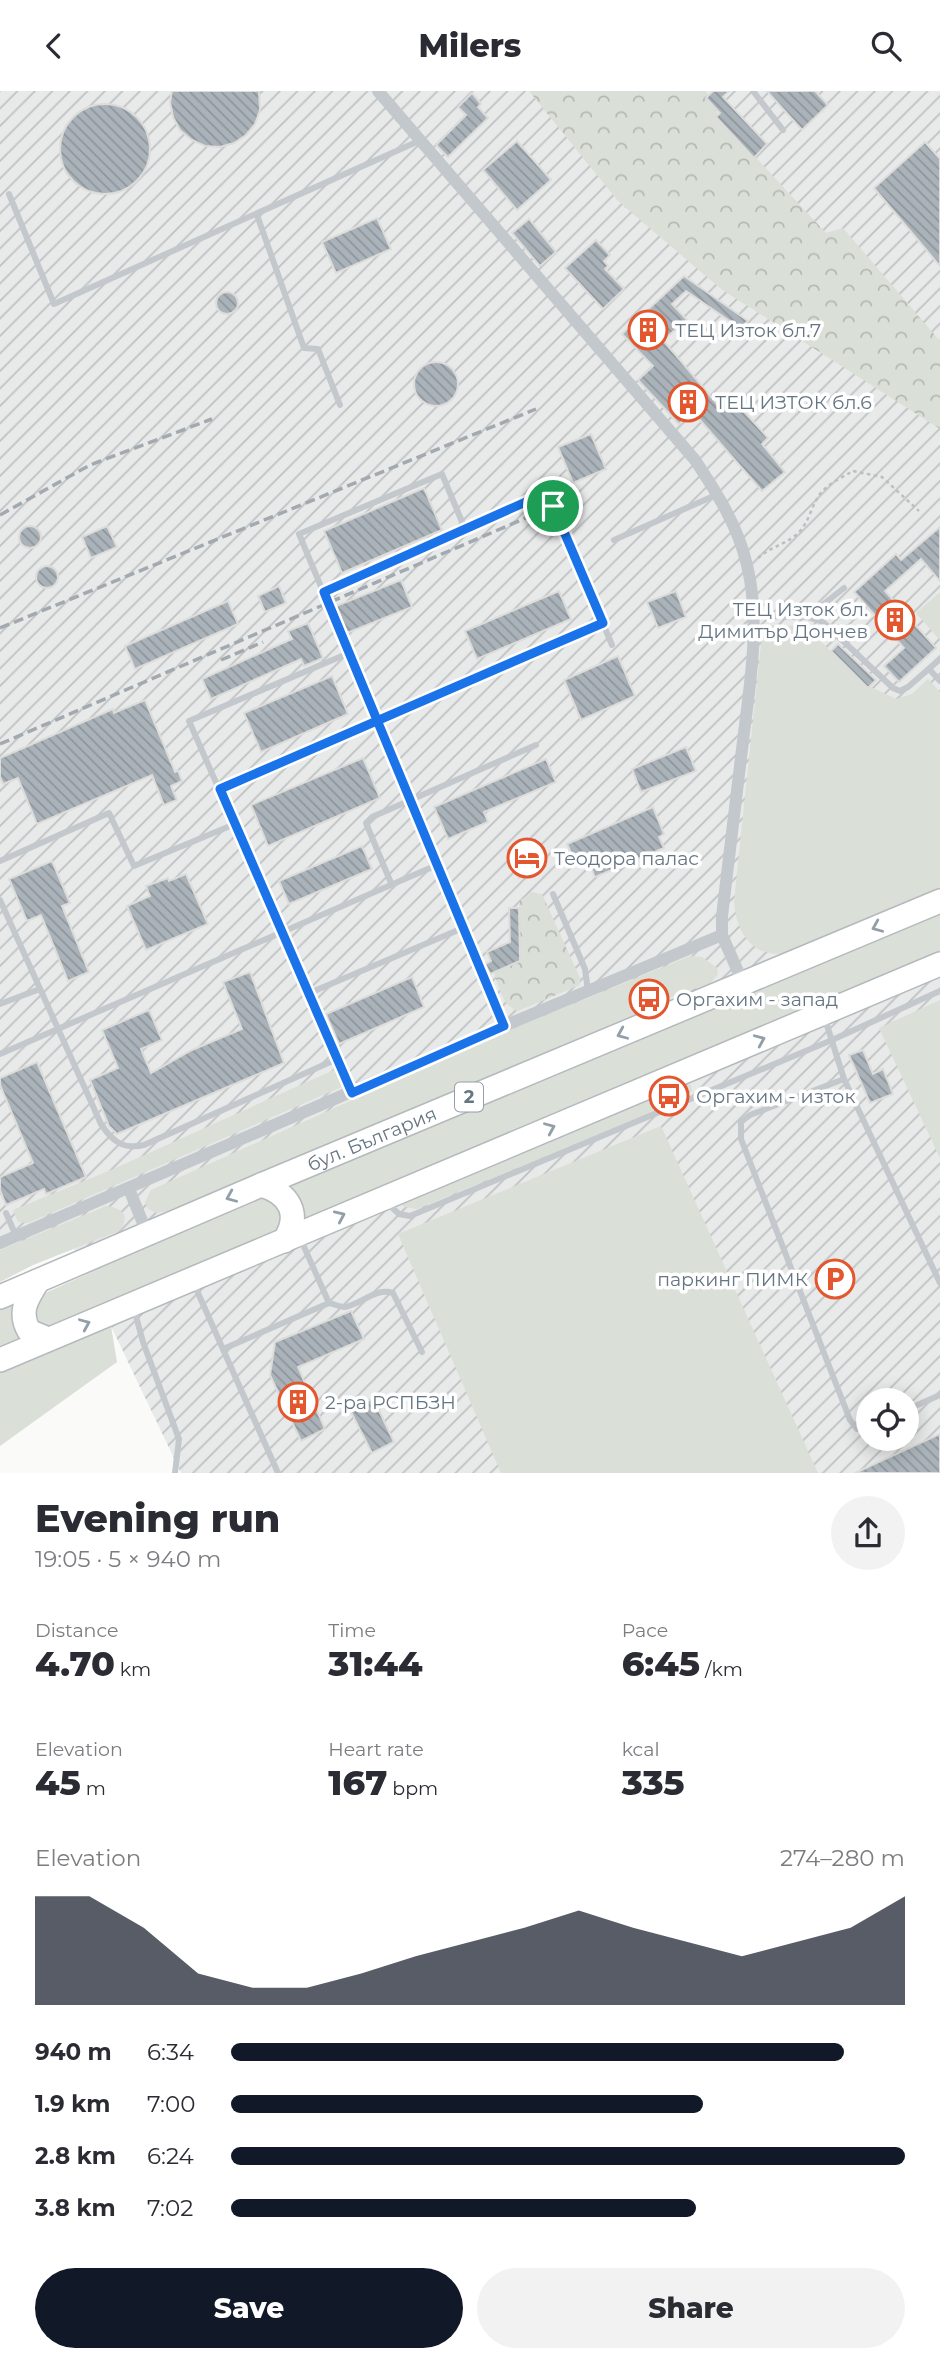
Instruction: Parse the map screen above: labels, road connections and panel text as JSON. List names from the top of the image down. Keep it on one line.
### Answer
{"streets":{"highway":["2","бул. България"]},"places":{"building":["ТЕЦ Изток бл.7","ТЕЦ ИЗТОК бл.6","ТЕЦ Изток бл. Димитър Дончев","2-ра РСПБЗН"],"hotel":["Теодора палас"],"bus stop":["Оргахим - запад","Оргахим - изток"],"parking":["паркинг ПИМК"]},"page":{"header":"Milers","heading":["Evening run","19:05 · 5 × 940 m"],"stats":[["Distance","4.70 km"],["Time","31:44"],["Pace","6:45 /km"],["Elevation","45 m"],["Heart rate","167 bpm"],["kcal","335"]],"chart":["Elevation","274–280 m"],"list":[{"name":"940 m","note":"6:34"},{"name":"1.9 km","note":"7:00"},{"name":"2.8 km","note":"6:24"},{"name":"3.8 km","note":"7:02"}],"buttons":["Save","Share"]}}
